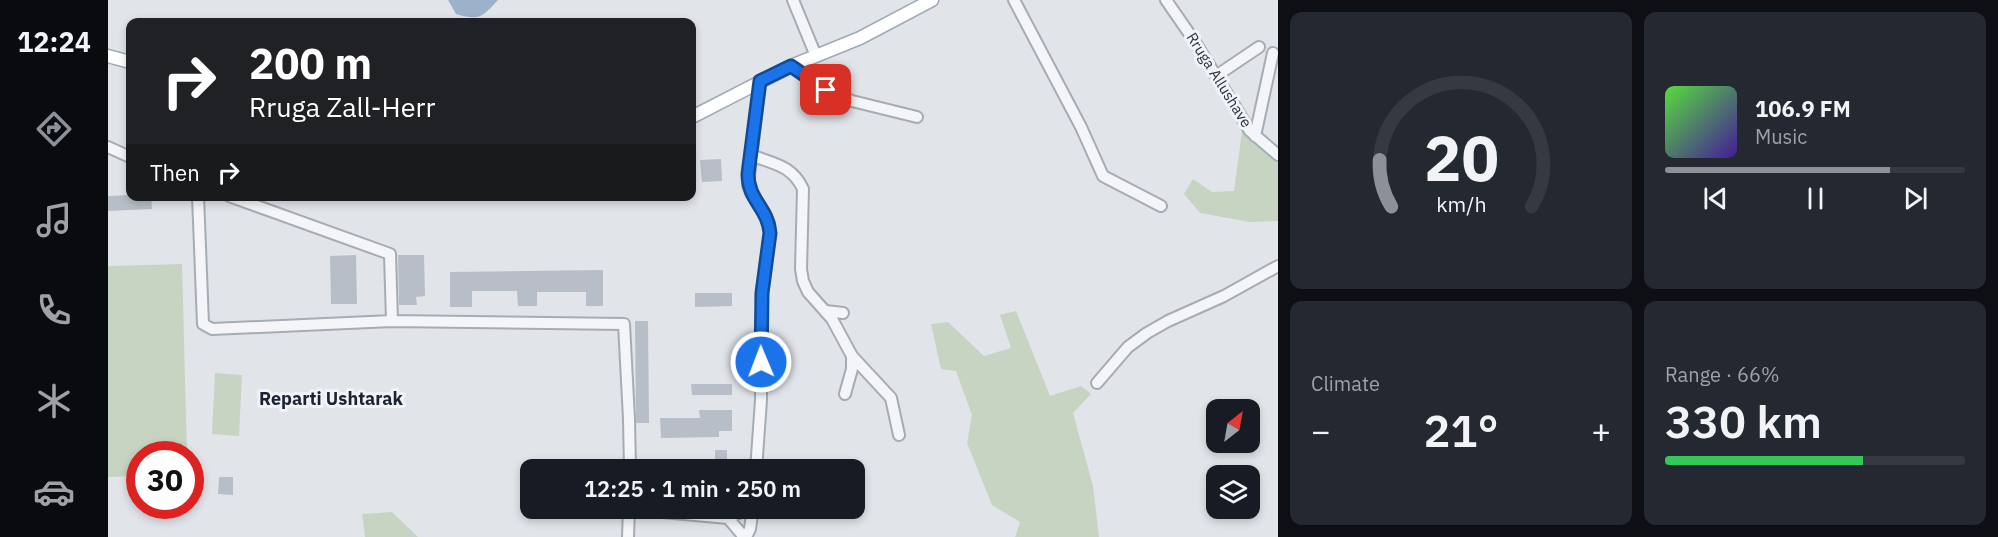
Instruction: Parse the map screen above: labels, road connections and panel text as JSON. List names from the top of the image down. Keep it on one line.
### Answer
{"streets":{"street":["Rruga Allushave"]},"districts":["Reparti Ushtarak"],"north":"top right","page":{"tabs":"12:24","turn":["200 m","Rruga Zall-Herr"],"song":["106.9 FM","Music"],"then":"Then","tile":["Climate",["Range · 66%","330 km"]],"heat":["−","21°","+"],"limit":"30","trip":"12:25 · 1 min · 250 m","gauge":["20","km/h"]}}
